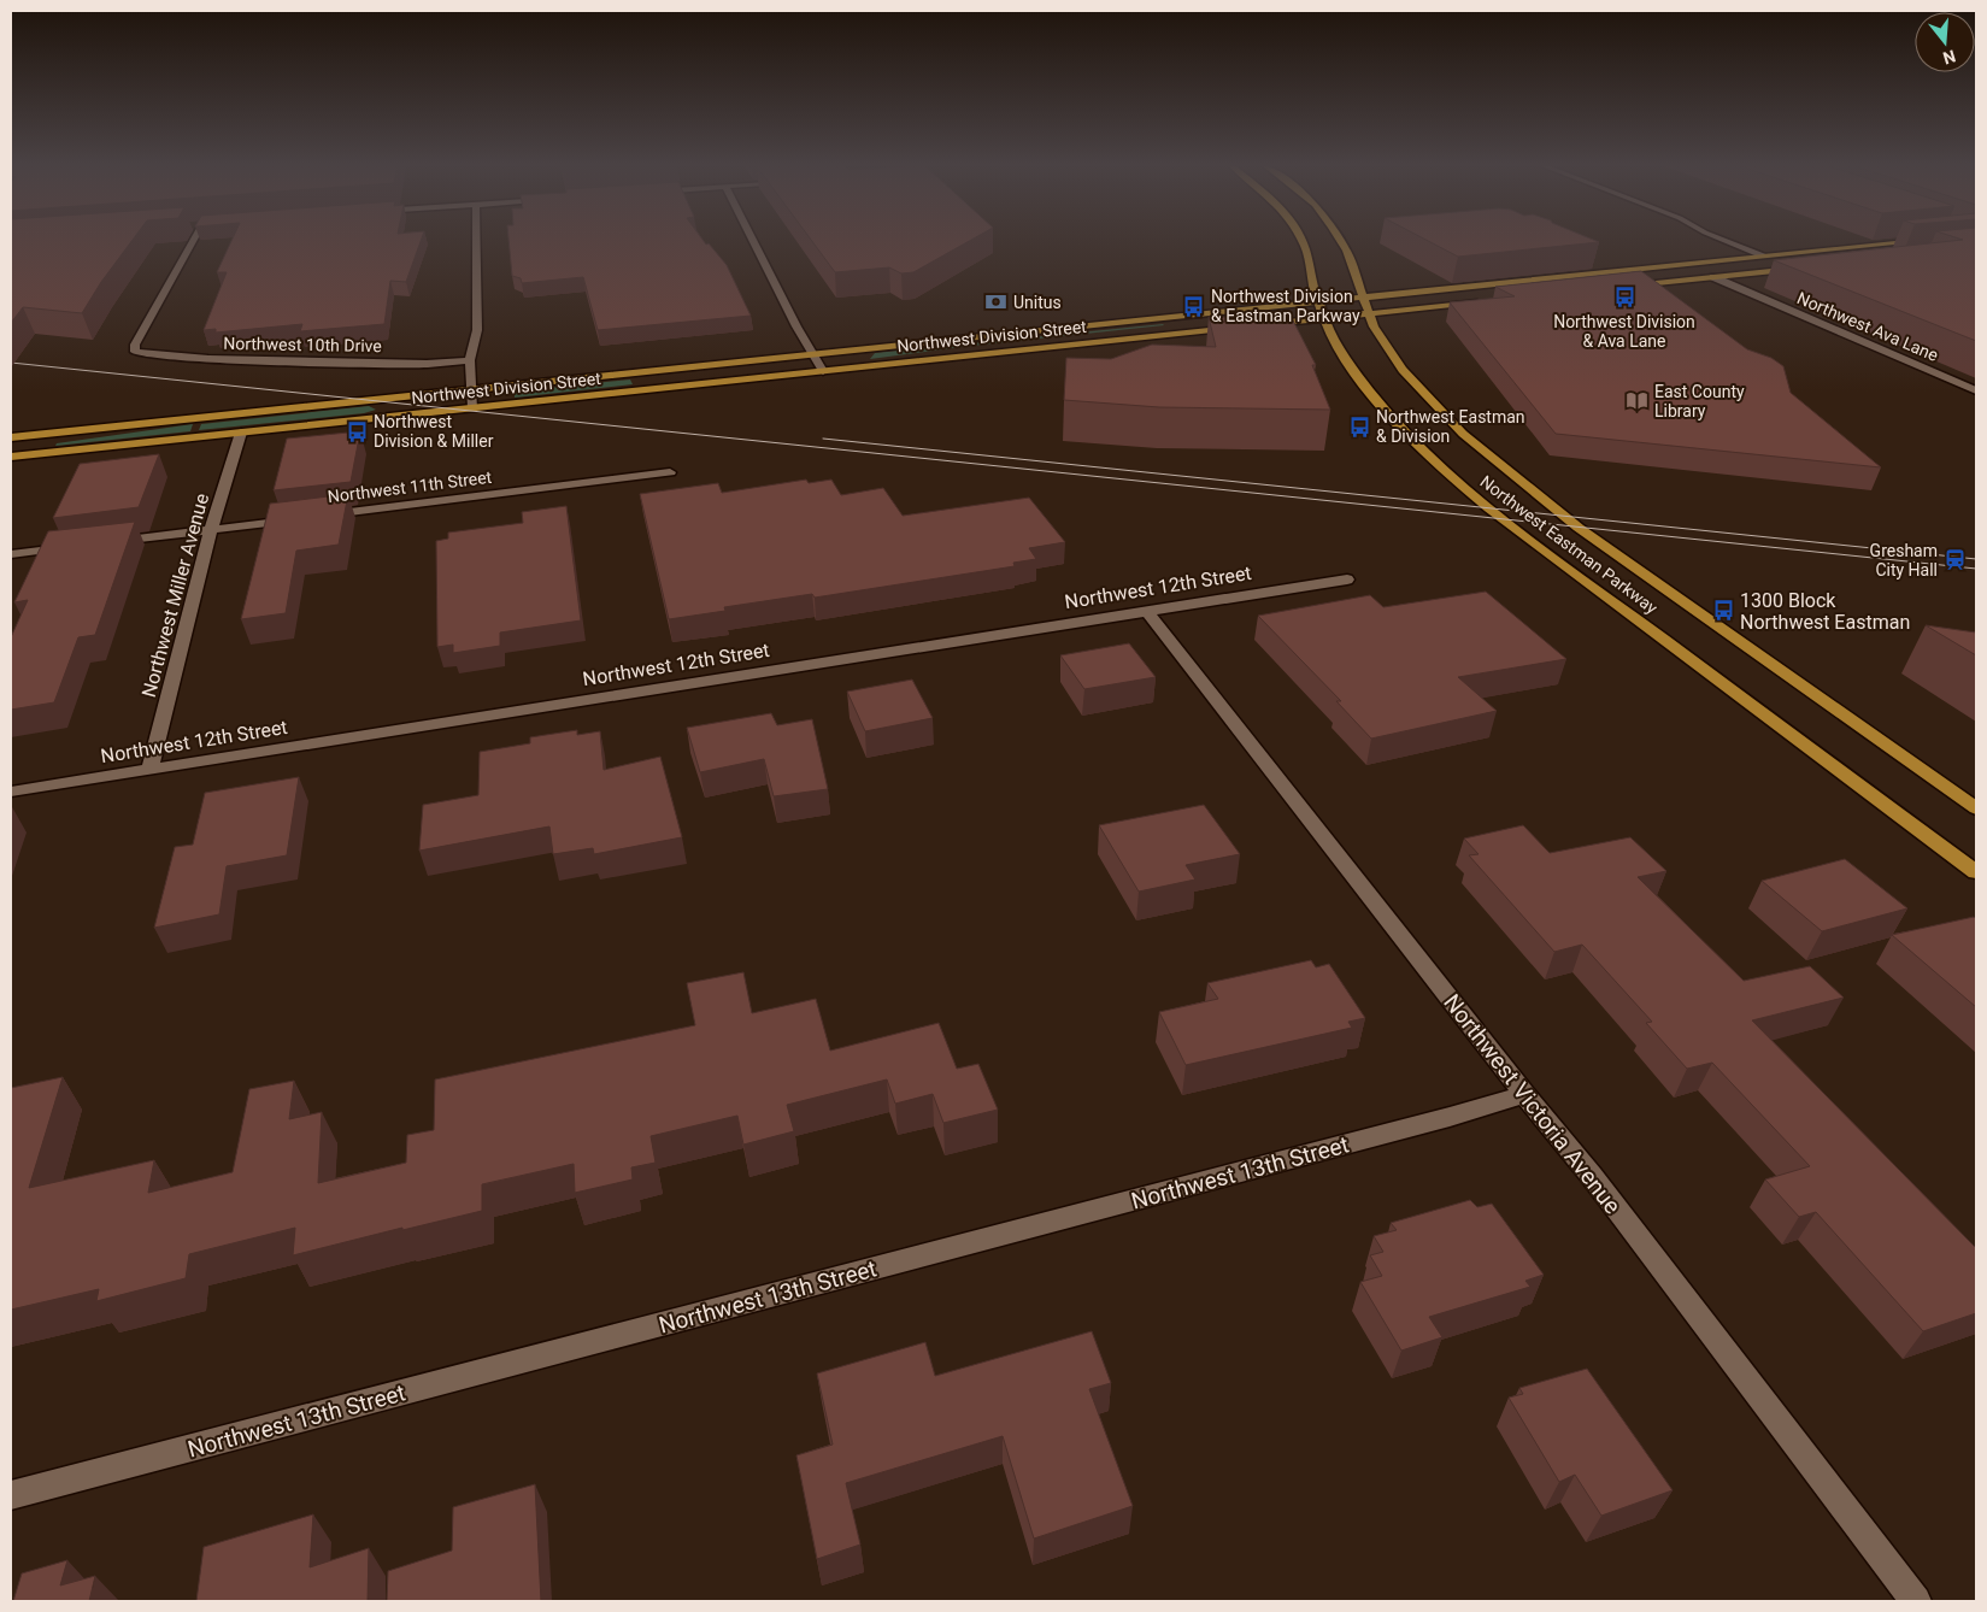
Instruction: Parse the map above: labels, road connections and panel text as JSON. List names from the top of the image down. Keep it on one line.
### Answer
{"streets":{"main road":["Northwest Division Street","Northwest Eastman Parkway"],"street":["Northwest Ava Lane","Northwest 10th Drive","Northwest 11th Street","Northwest 12th Street","Northwest Miller Avenue","Northwest Victoria Avenue","Northwest 13th Street"]},"crossings":[["Northwest Division Street","Northwest Eastman Parkway"],["Northwest Division Street","Northwest Miller Avenue"],["Northwest 11th Street","Northwest Miller Avenue"],["Northwest 12th Street","Northwest Miller Avenue"],["Northwest 12th Street","Northwest Victoria Avenue"],["Northwest Victoria Avenue","Northwest 13th Street"]],"places":{"bus stop":["Northwest Division & Ava Lane","Northwest Division & Eastman Parkway","Northwest Eastman & Division","Northwest Division & Miller","1300 Block Northwest Eastman"],"bank":["Unitus"],"library":["East County Library"],"station":["Gresham City Hall"]},"north":"bottom"}
